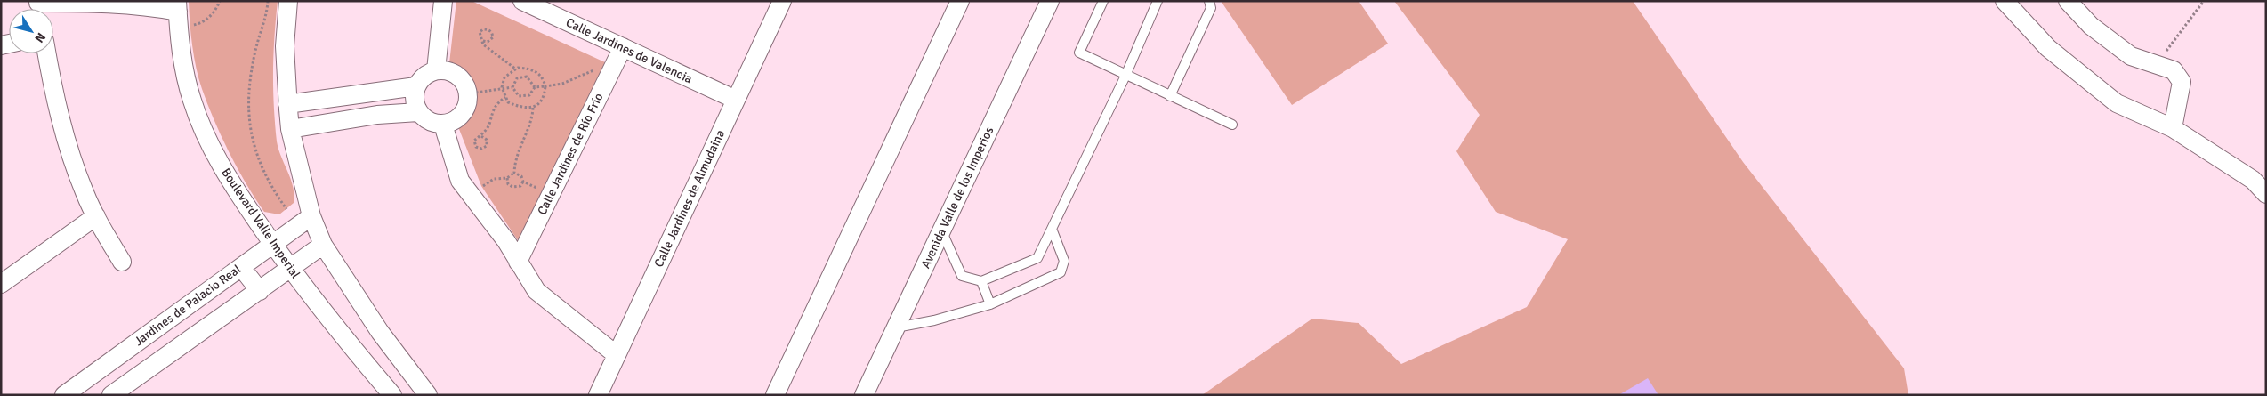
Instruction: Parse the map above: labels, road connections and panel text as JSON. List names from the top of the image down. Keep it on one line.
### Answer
{"streets":{"street":["Calle Jardines de Valencia","Calle Jardines de Río Frío","Avenida Valle de los Imperios","Calle Jardines de Almudaina","Boulevard Valle Imperial","Jardines de Palacio Real"]},"crossings":[["Calle Jardines de Valencia","Calle Jardines de Río Frío"],["Calle Jardines de Valencia","Calle Jardines de Almudaina"],["Boulevard Valle Imperial","Jardines de Palacio Real"]],"north":"bottom right"}
